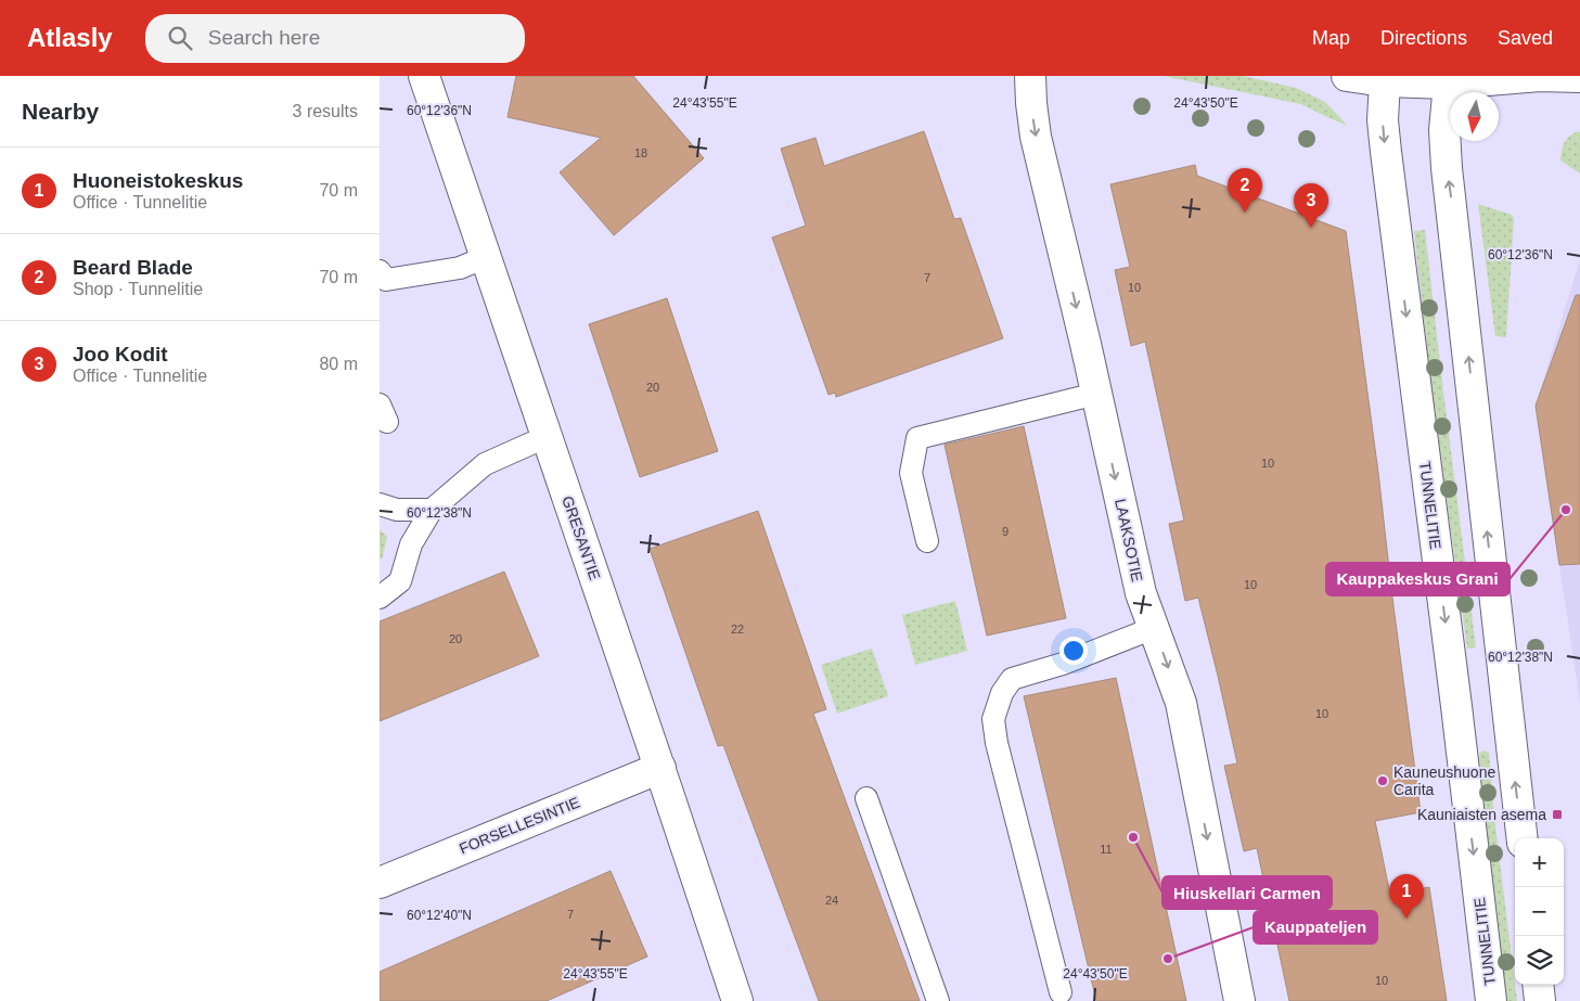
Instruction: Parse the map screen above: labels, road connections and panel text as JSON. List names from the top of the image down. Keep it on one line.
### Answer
{"streets":{"street":["TUNNELITIE","GRESANTIE","LAAKSOTIE","FORSELLESINTIE"]},"crossings":[["GRESANTIE","FORSELLESINTIE"]],"one_way":["LAAKSOTIE"],"places":{"other":["Kauppakeskus Grani","Kauneushuone Carita","Hiuskellari Carmen","Kauppateljen"],"transit":["Kauniaisten asema"]},"house_numbers":["18","7","10","20","10","9","10","22","20","10","11","24","7","10"],"north":"bottom","page":{"header":"Atlasly","search":"Search here","nav":["Map","Directions","Saved"],"heading":["Nearby","3 results"],"list":[{"mark":"1","name":"Huoneistokeskus","note":"Office · Tunnelitie","value":"70 m"},{"mark":"2","name":"Beard Blade","note":"Shop · Tunnelitie","value":"70 m"},{"mark":"3","name":"Joo Kodit","note":"Office · Tunnelitie","value":"80 m"}],"pins":["2","3","1"],"map_buttons":["+","−"]},"coordinates":["24°43'55\"E","24°43'50\"E","60°12'36\"N","60°12'38\"N","60°12'40\"N"]}
